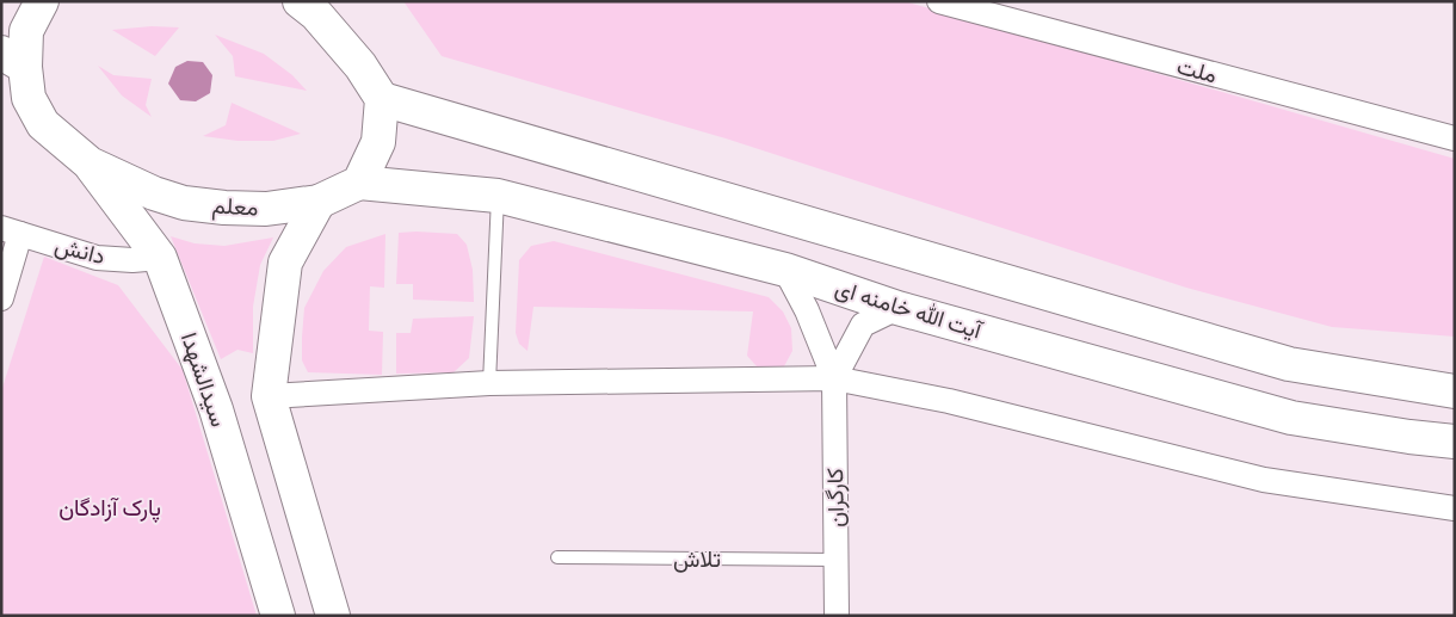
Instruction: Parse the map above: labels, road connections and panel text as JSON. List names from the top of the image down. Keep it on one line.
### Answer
{"streets":{"main road":["معلم","آیت الله خامنه ای","سیدالشهدا"],"street":["ملت","دانش","کارگران"],"lane":["تلاش"]},"crossings":[["معلم","آیت الله خامنه ای"],["معلم","سیدالشهدا"],["دانش","سیدالشهدا"],["کارگران","تلاش"]],"parks":["پارک آزادگان"]}
